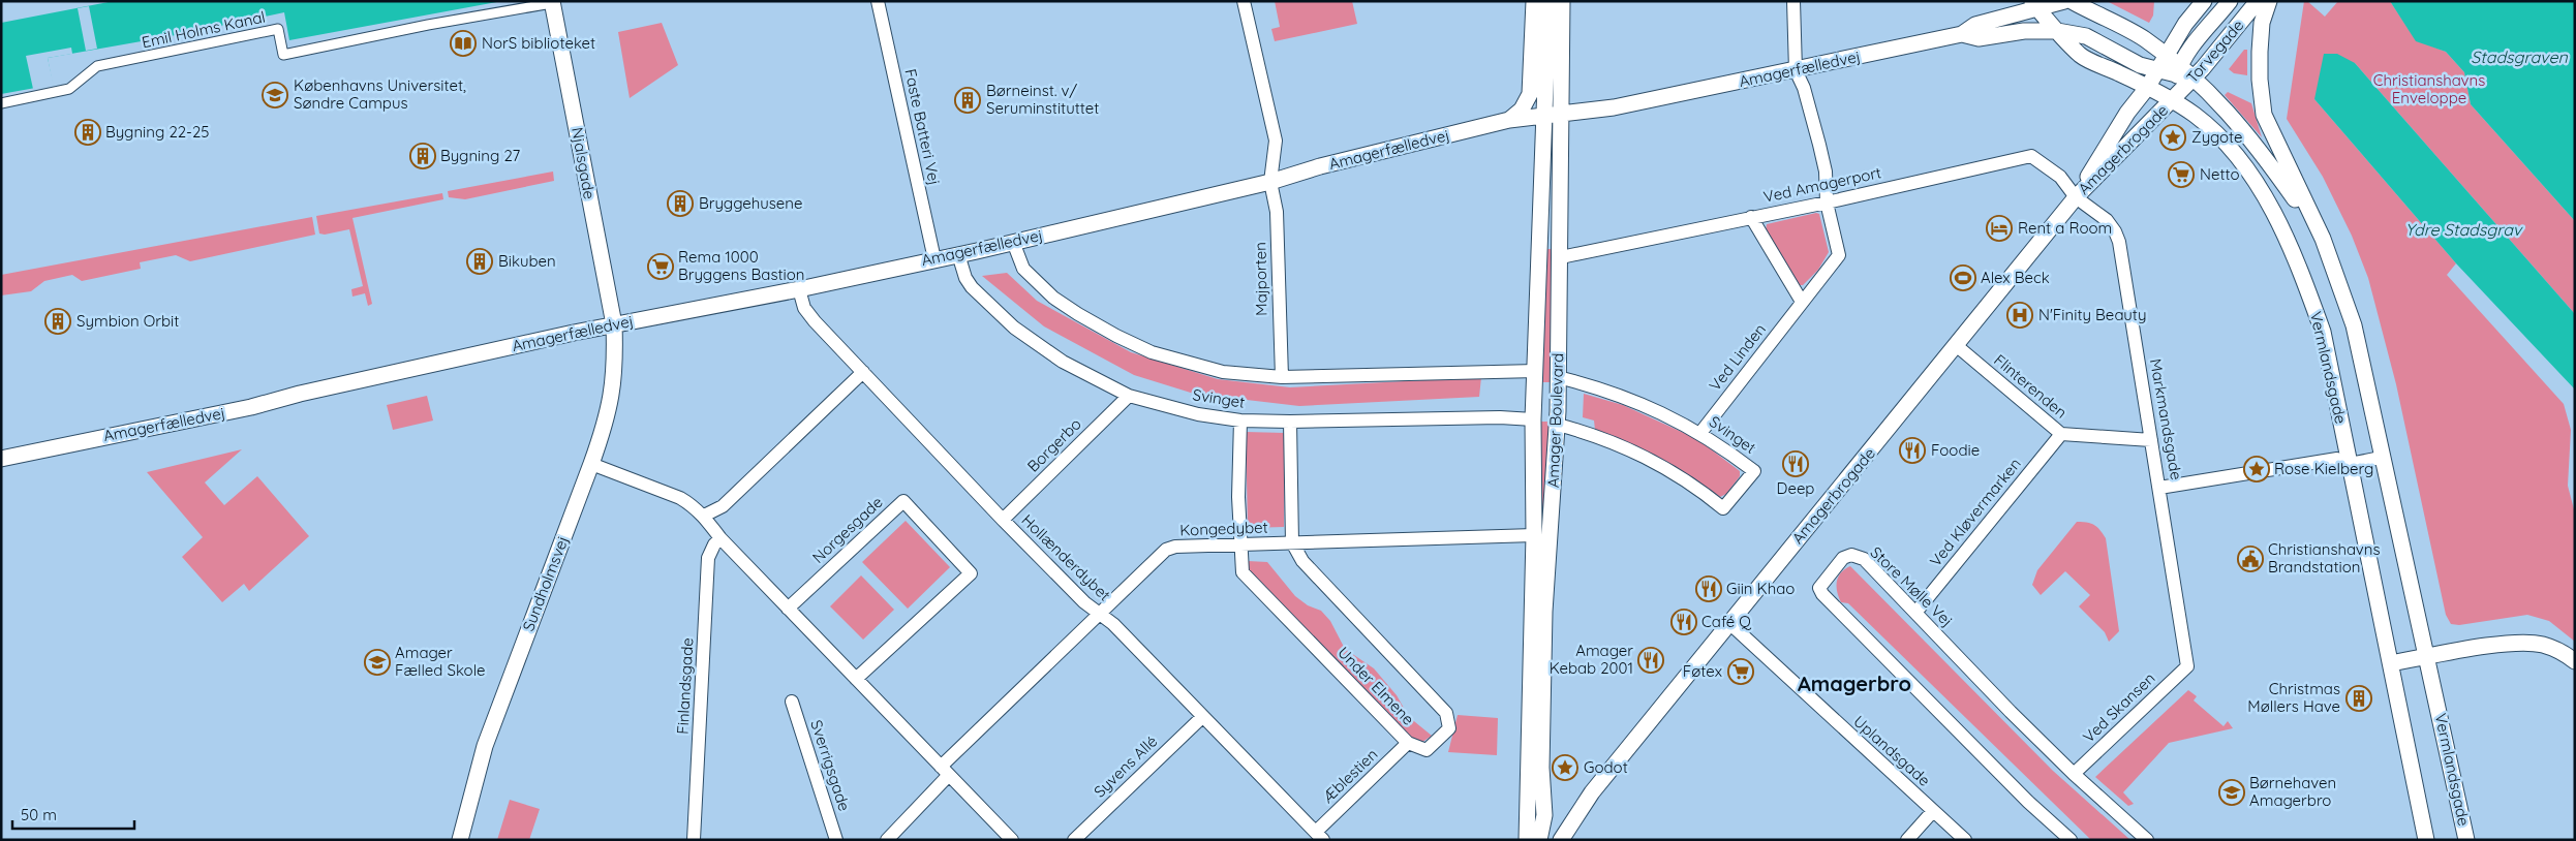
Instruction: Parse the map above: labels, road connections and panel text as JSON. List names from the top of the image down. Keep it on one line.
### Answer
{"streets":{"street":["Emil Holms Kanal","Torvegade","Amagerfælledvej","Faste Batteri Vej","Amagerbrogade","Njalsgade","Ved Amagerport","Majporten","Ved Linden","Vermlandsgade","Flinterenden","Svinget","Markmandsgade","Amager Boulevard","Borgerbo","Ved Kløvermarken","Kongedybet","Norgesgade","Hollænderdybet","Sundholmsvej","Store Mølle Vej","Finlandsgade","Under Elmene","Ved Skansen","Uplandsgade","Sverrigsgade","Syvens Allé","Æblestien"]},"crossings":[["Emil Holms Kanal","Njalsgade"],["Torvegade","Amagerfælledvej"],["Torvegade","Vermlandsgade"],["Amagerfælledvej","Faste Batteri Vej"],["Amagerfælledvej","Njalsgade"],["Amagerfælledvej","Majporten"],["Amagerfælledvej","Ved Linden"],["Amagerfælledvej","Vermlandsgade"],["Amagerfælledvej","Svinget"],["Amagerfælledvej","Amager Boulevard"],["Amagerfælledvej","Hollænderdybet"],["Amagerfælledvej","Sundholmsvej"],["Amagerbrogade","Ved Amagerport"],["Amagerbrogade","Vermlandsgade"],["Amagerbrogade","Flinterenden"],["Amagerbrogade","Markmandsgade"],["Amagerbrogade","Amager Boulevard"],["Amagerbrogade","Uplandsgade"],["Njalsgade","Sundholmsvej"],["Ved Amagerport","Ved Linden"],["Ved Amagerport","Markmandsgade"],["Ved Amagerport","Amager Boulevard"],["Majporten","Svinget"],["Ved Linden","Svinget"],["Flinterenden","Markmandsgade"],["Flinterenden","Ved Kløvermarken"],["Svinget","Amager Boulevard"],["Svinget","Borgerbo"],["Svinget","Under Elmene"],["Markmandsgade","Ved Skansen"],["Amager Boulevard","Kongedybet"],["Borgerbo","Hollænderdybet"],["Ved Kløvermarken","Store Mølle Vej"],["Kongedybet","Hollænderdybet"],["Kongedybet","Under Elmene"],["Hollænderdybet","Syvens Allé"],["Hollænderdybet","Æblestien"],["Store Mølle Vej","Ved Skansen"],["Under Elmene","Æblestien"]],"districts":["Amagerbro"],"water":["Stadsgraven","Ydre Stadsgrav"],"parks":["Christianshavns Enveloppe"],"places":{"library":["NorS biblioteket"],"school or university":["Københavns Universitet, Søndre Campus","Amager Fælled Skole","Børnehaven Amagerbro"],"building":["Børneinst. v/ Seruminstituttet","Bygning 22-25","Bygning 27","Bryggehusene","Bikuben","Symbion Orbit","Christmas Møllers Have"],"place":["Zygote","Rose Kielberg","Godot"],"supermarket":["Netto","Rema 1000 Bryggens Bastion","Føtex"],"hotel":["Rent a Room"],"sports":["Alex Beck"],"hospital":["N'Finity Beauty"],"restaurant":["Foodie","Deep","Giin Khao","Café Q","Amager Kebab 2001"],"public building":["Christianshavns Brandstation"]},"scale_bar":"50 m"}
